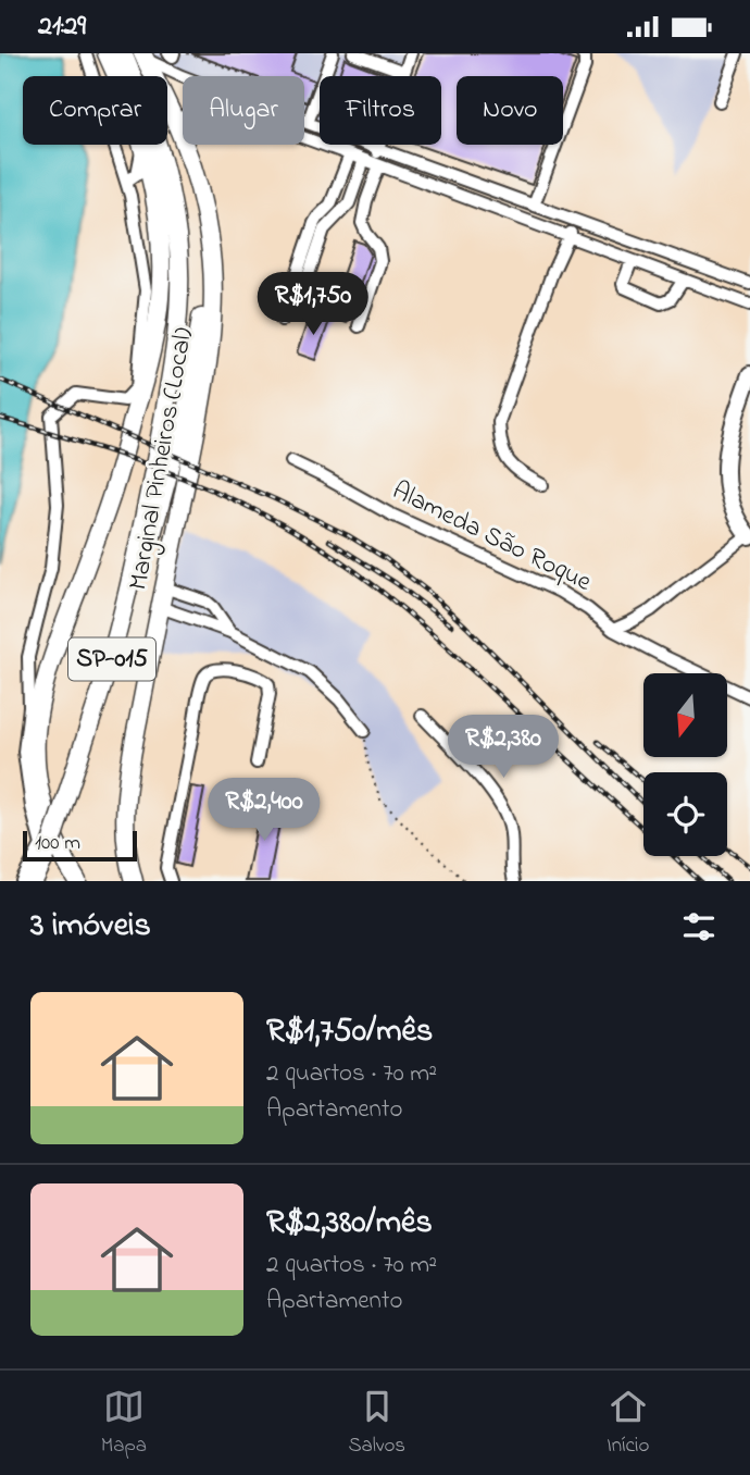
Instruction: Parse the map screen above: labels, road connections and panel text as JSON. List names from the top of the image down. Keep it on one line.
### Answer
{"streets":{"highway":["Marginal Pinheiros (Local)","SP-015"],"street":["Alameda São Roque"]},"scale_bar":"100 m","north":"bottom","page":{"status":"21:29","chip":["Comprar","Alugar","Filtros","Novo"],"price":["R$1,750","R$2,380","R$2,400"],"scale":"100 m","heading":"3 imóveis","list":[{"name":"R$1,750/mês","note":"2 quartos · 70 m² · Apartamento"},{"name":"R$2,380/mês","note":"2 quartos · 70 m² · Apartamento"}],"tabs":["Mapa","Salvos","Início"]}}
